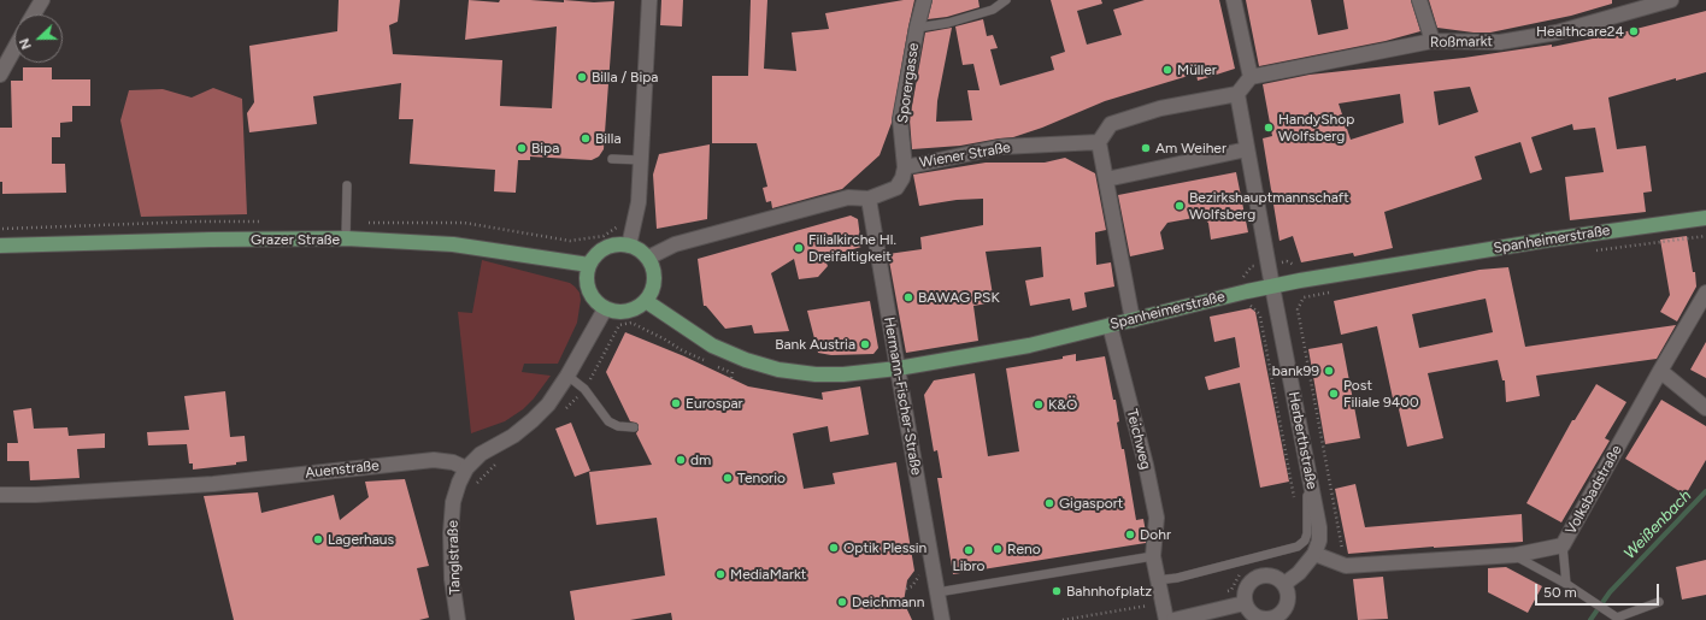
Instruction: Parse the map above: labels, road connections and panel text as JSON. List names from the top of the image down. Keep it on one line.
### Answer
{"streets":{"main road":["Grazer Straße","Spanheimerstraße"],"street":["Roßmarkt","Sporergasse","Wiener Straße","Hermann-Fischer-Straße","Teichweg","Herberthstraße","Auenstraße","Volksbadstraße","Tanglstraße"]},"crossings":[["Sporergasse","Wiener Straße"],["Wiener Straße","Grazer Straße"],["Wiener Straße","Spanheimerstraße"],["Wiener Straße","Hermann-Fischer-Straße"],["Grazer Straße","Spanheimerstraße"],["Spanheimerstraße","Hermann-Fischer-Straße"],["Spanheimerstraße","Teichweg"],["Spanheimerstraße","Herberthstraße"],["Herberthstraße","Volksbadstraße"],["Auenstraße","Tanglstraße"]],"water":["Weißenbach"],"places":["Healthcare24","Müller","Billa / Bipa","HandyShop Wolfsberg","Billa","Bipa","Am Weiher","Bezirkshauptmannschaft Wolfsberg","Filialkirche Hl. Dreifaltigkeit","BAWAG PSK","Bank Austria","bank99","Post Filiale 9400","Eurospar","K&Ö","dm","Tenorio","Gigasport","Dohr","Lagerhaus","Optik Plessin","Reno","Libro","MediaMarkt","Bahnhofplatz","Deichmann"],"scale_bar":"50 m","north":"left"}
